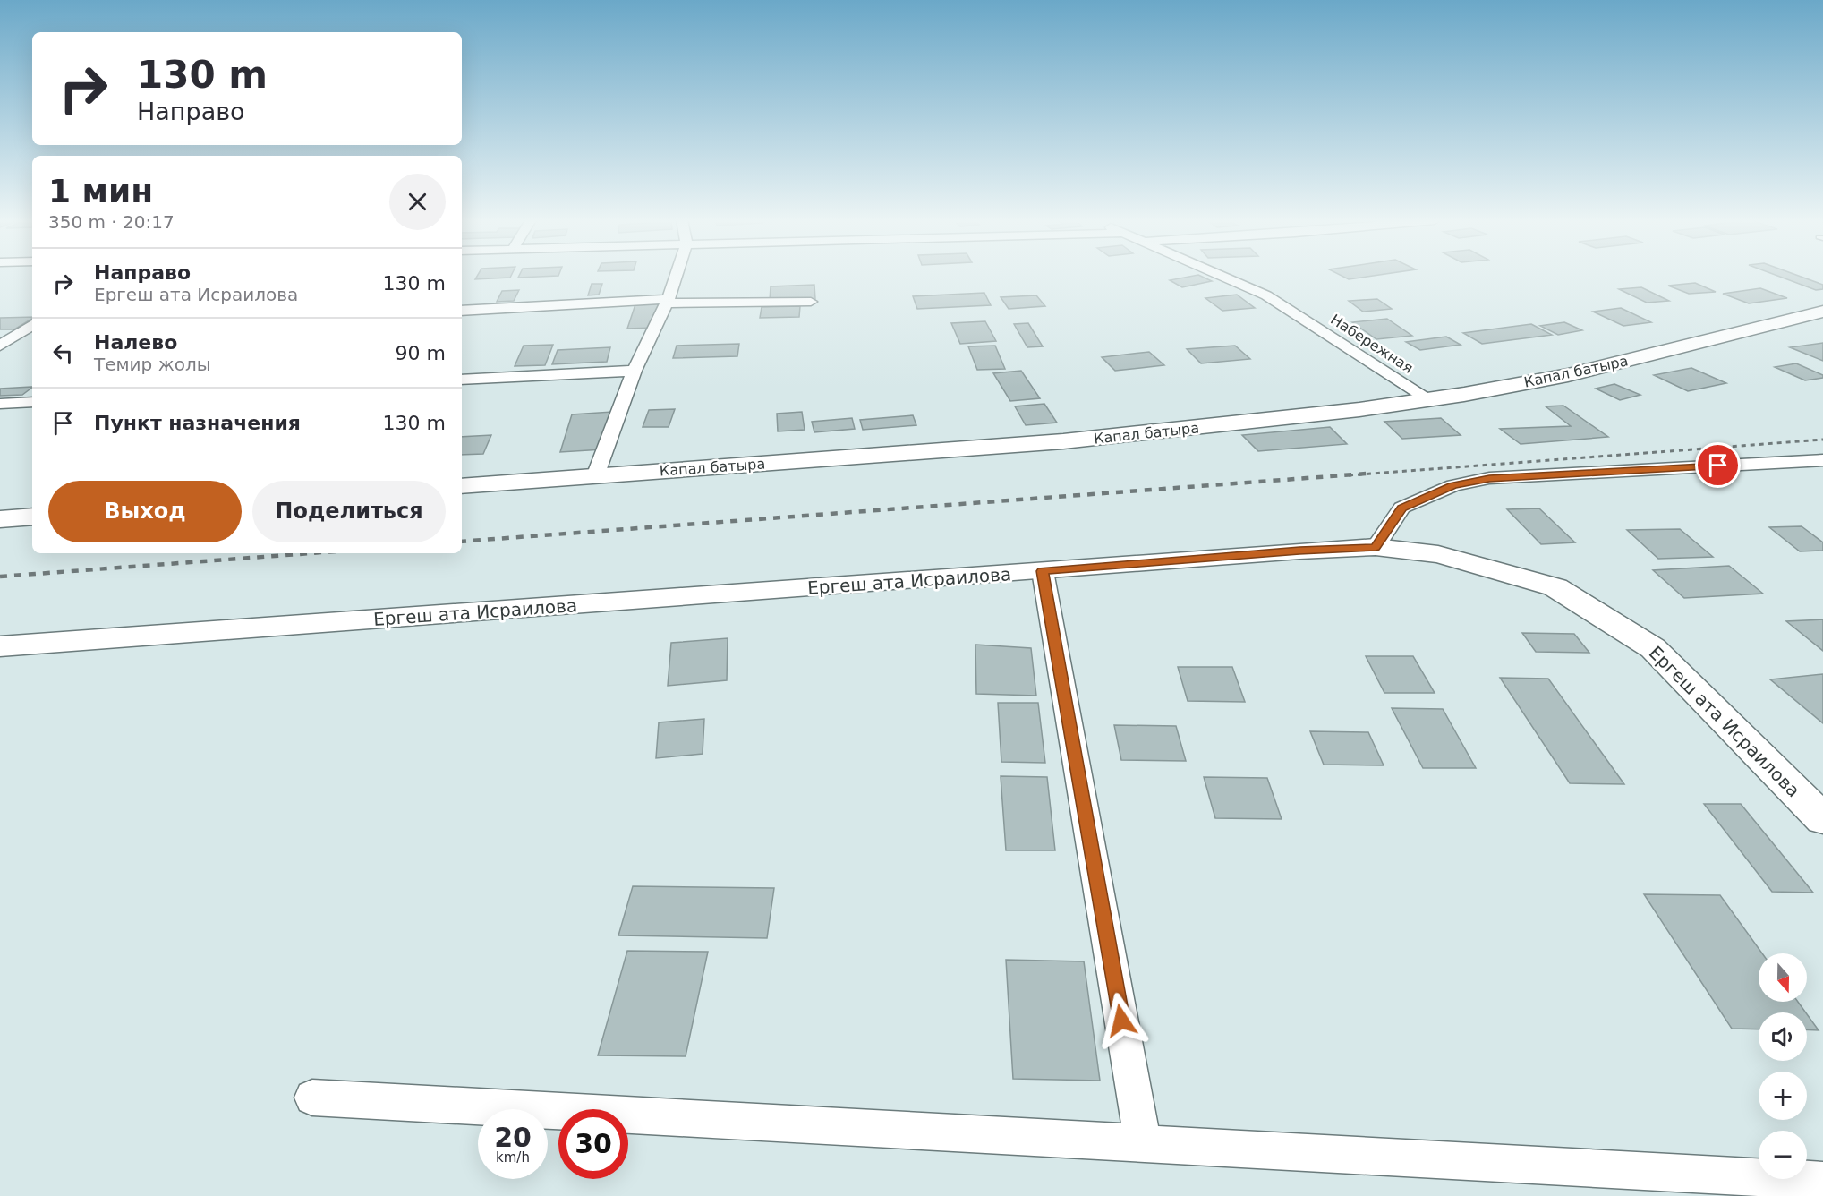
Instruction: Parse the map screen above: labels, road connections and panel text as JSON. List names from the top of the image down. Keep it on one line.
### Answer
{"streets":{"main road":["Капал батыра","Ергеш ата Исраилова"],"street":["Набережная"]},"crossings":[["Набережная","Капал батыра"]],"north":"bottom","page":{"turn":["130 m","Направо"],"heading":["1 мин","350 m · 20:17"],"list":[{"name":"Направо","note":"Ергеш ата Исраилова","value":"130 m"},{"name":"Налево","note":"Темир жолы","value":"90 m"},{"name":"Пункт назначения","value":"130 m"}],"buttons":["Выход","Поделиться"],"map_buttons":["+","−"],"speed":"20 km/h","limit":"30"}}
